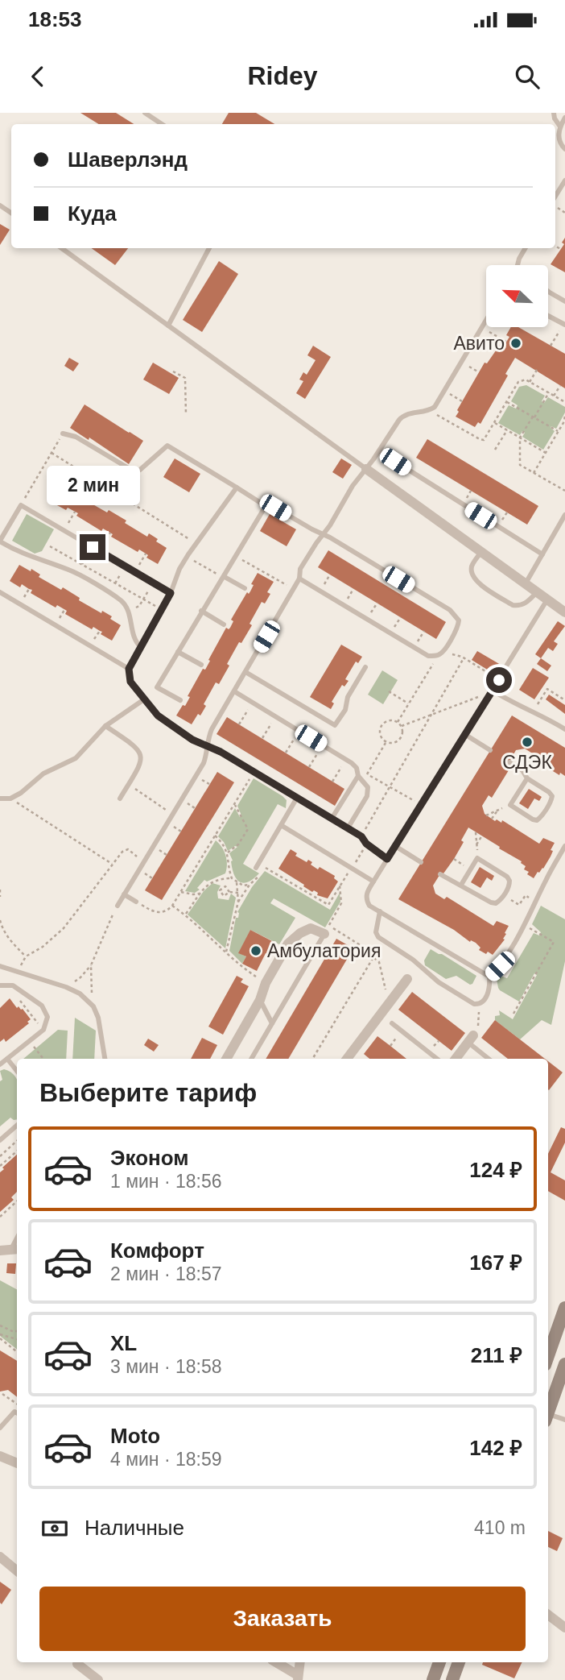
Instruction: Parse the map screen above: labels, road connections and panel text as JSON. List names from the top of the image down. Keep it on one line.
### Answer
{"places":["Авито","СДЭК","Амбулатория"],"north":"top left","page":{"status":"18:53","header":"Ridey","banner":["Шаверлэнд","Куда"],"bubble":"2 мин","heading":"Выберите тариф","list":[{"name":"Эконом","note":"1 мин · 18:56","value":"124 ₽"},{"name":"Комфорт","note":"2 мин · 18:57","value":"167 ₽"},{"name":"XL","note":"3 мин · 18:58","value":"211 ₽"},{"name":"Moto","note":"4 мин · 18:59","value":"142 ₽"}],"pay":["Наличные","410 m"],"buttons":"Заказать"}}
